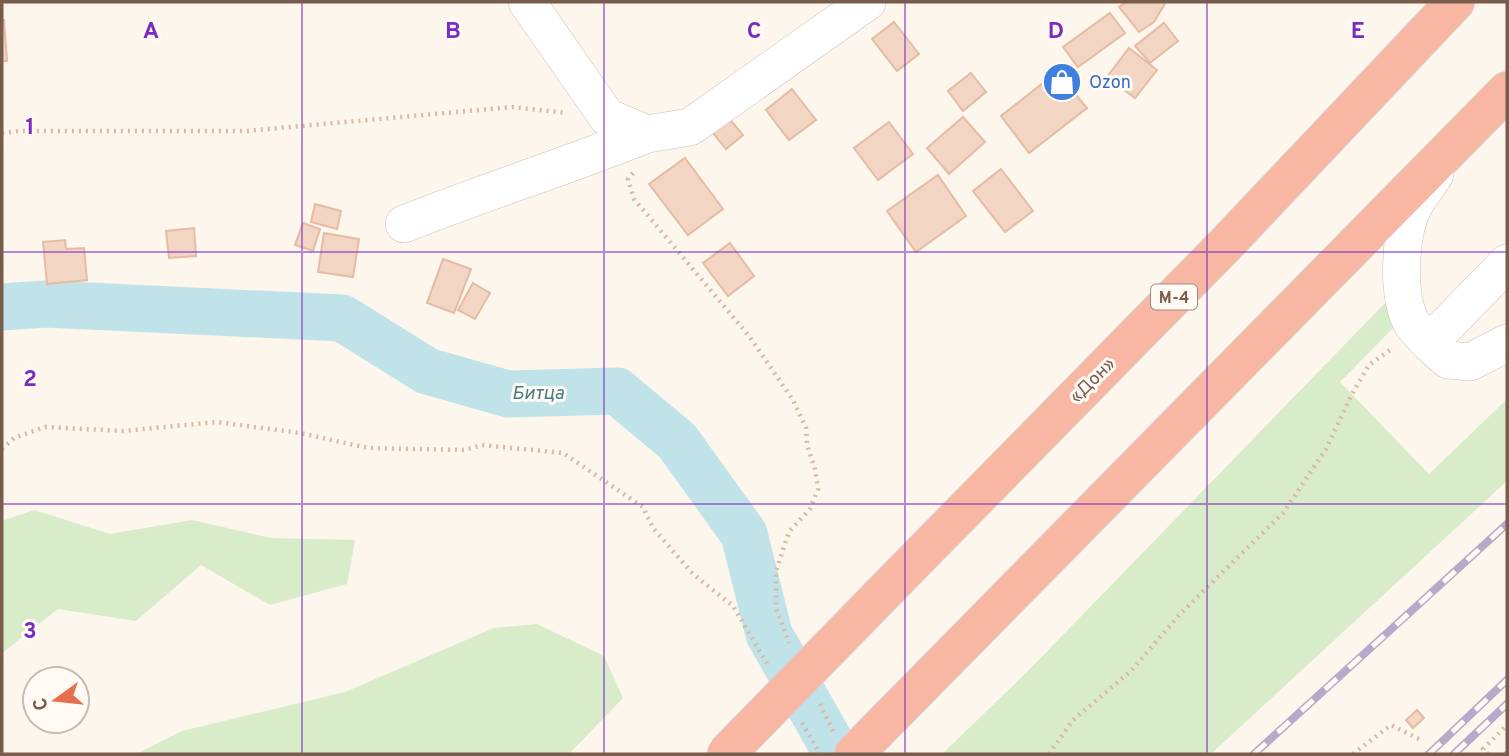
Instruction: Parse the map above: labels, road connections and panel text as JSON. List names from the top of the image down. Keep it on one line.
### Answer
{"streets":{"highway":["М-4","«Дон»"]},"water":["Битца"],"places":{"shop":["Ozon"]},"north":"left","grid":{"columns":["A","B","C","D","E"],"rows":["1","2","3"]}}
